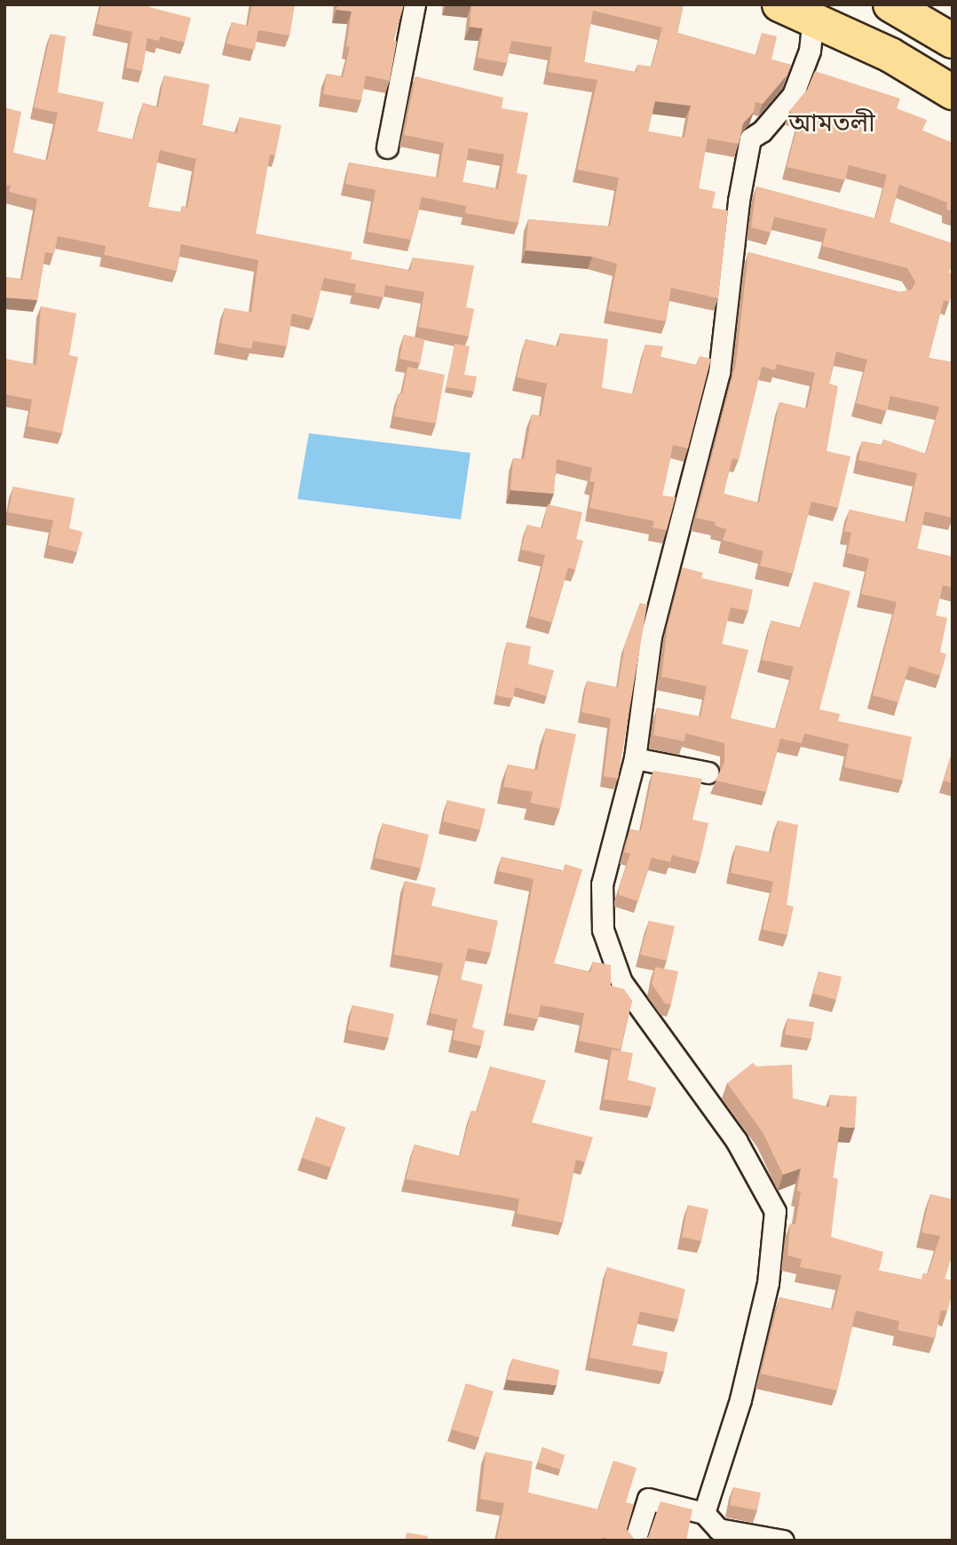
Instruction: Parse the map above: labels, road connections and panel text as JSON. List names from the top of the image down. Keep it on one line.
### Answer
{"districts":["আমতলী"]}
